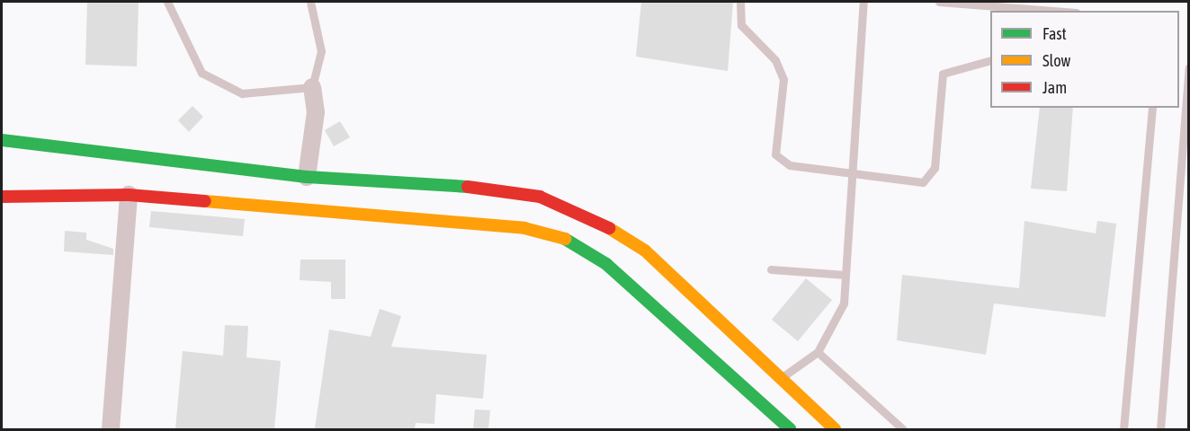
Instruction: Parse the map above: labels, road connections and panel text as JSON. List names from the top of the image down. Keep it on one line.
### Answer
{"legend":["Fast","Slow","Jam"]}
